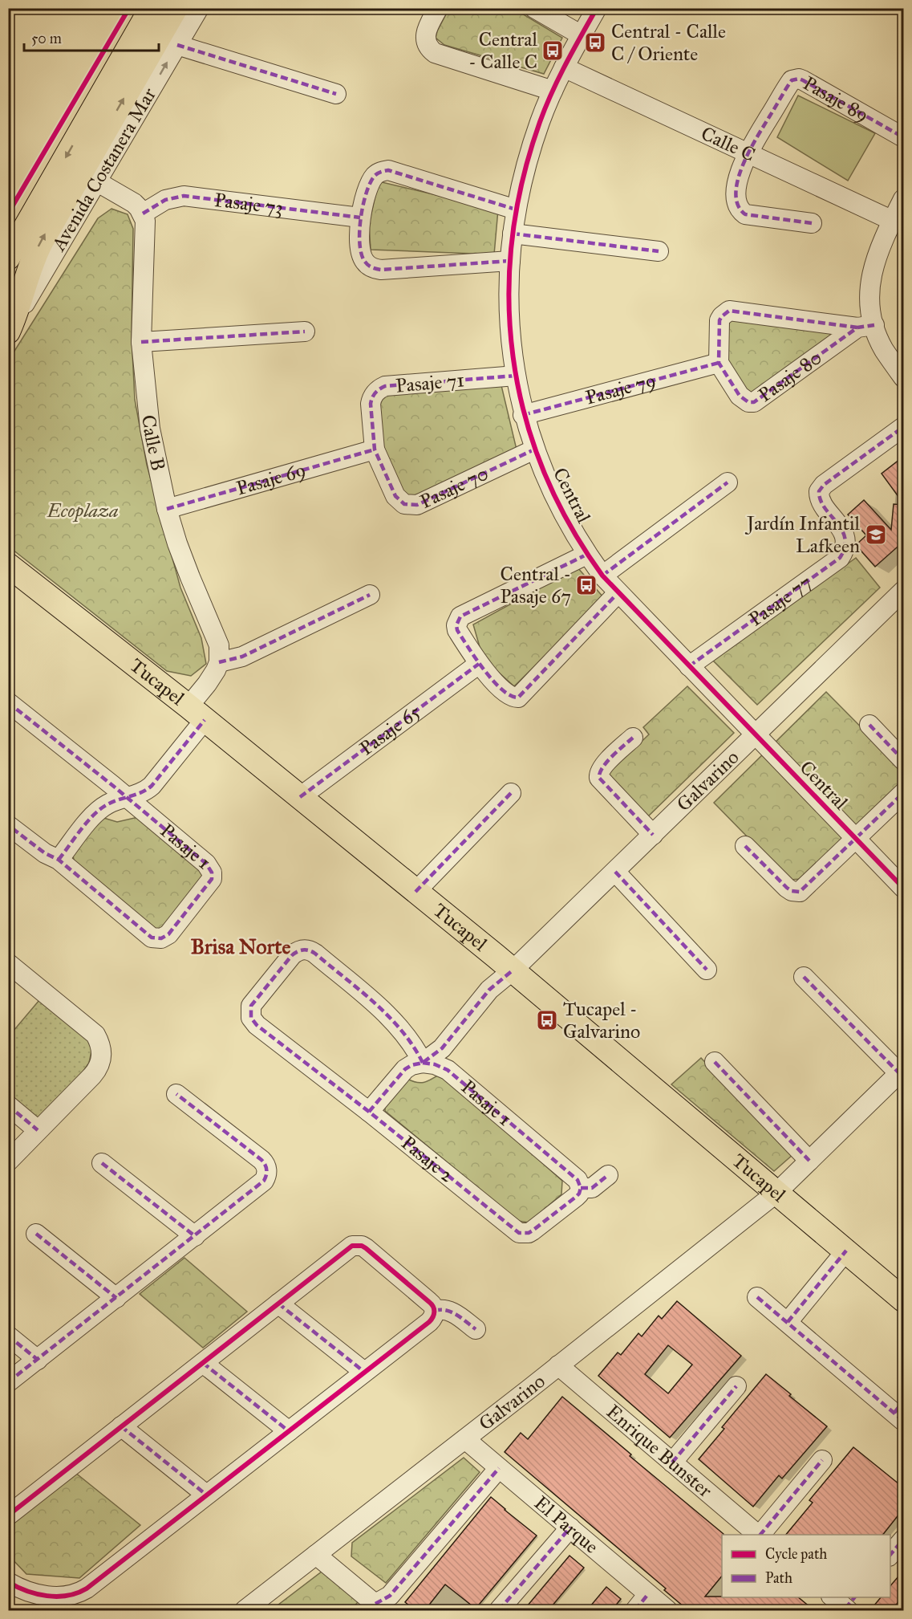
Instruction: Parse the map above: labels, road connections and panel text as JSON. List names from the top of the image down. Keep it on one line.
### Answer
{"streets":{"main road":["Avenida Costanera Mar","Tucapel"],"street":["Pasaje 89","Calle C","Pasaje 73","Pasaje 80","Pasaje 71","Pasaje 79","Calle B","Pasaje 69","Pasaje 70","Central","Pasaje 77","Pasaje 65","Galvarino","Pasaje 1","Pasaje 2","Enrique Bunster","El Parque"]},"crossings":[["Pasaje 89","Calle C"],["Calle C","Central"],["Pasaje 73","Calle B"],["Pasaje 80","Pasaje 79"],["Pasaje 71","Pasaje 69"],["Pasaje 71","Pasaje 70"],["Pasaje 71","Central"],["Pasaje 79","Central"],["Calle B","Pasaje 69"],["Pasaje 69","Pasaje 70"],["Pasaje 70","Central"],["Central","Pasaje 77"],["Central","Galvarino"],["Tucapel","Pasaje 65"],["Tucapel","Galvarino"],["Galvarino","Pasaje 1"],["Galvarino","Pasaje 2"],["Galvarino","Enrique Bunster"],["Galvarino","El Parque"],["Pasaje 1","Pasaje 2"]],"districts":["Brisa Norte"],"parks":["Ecoplaza"],"places":{"bus stop":["Central - Calle C / Oriente","Central - Calle C","Central - Pasaje 67","Tucapel - Galvarino"],"school or university":["Jardín Infantil Lafkeen"]},"legend":["Cycle path","Path"],"scale_bar":"50 m"}
